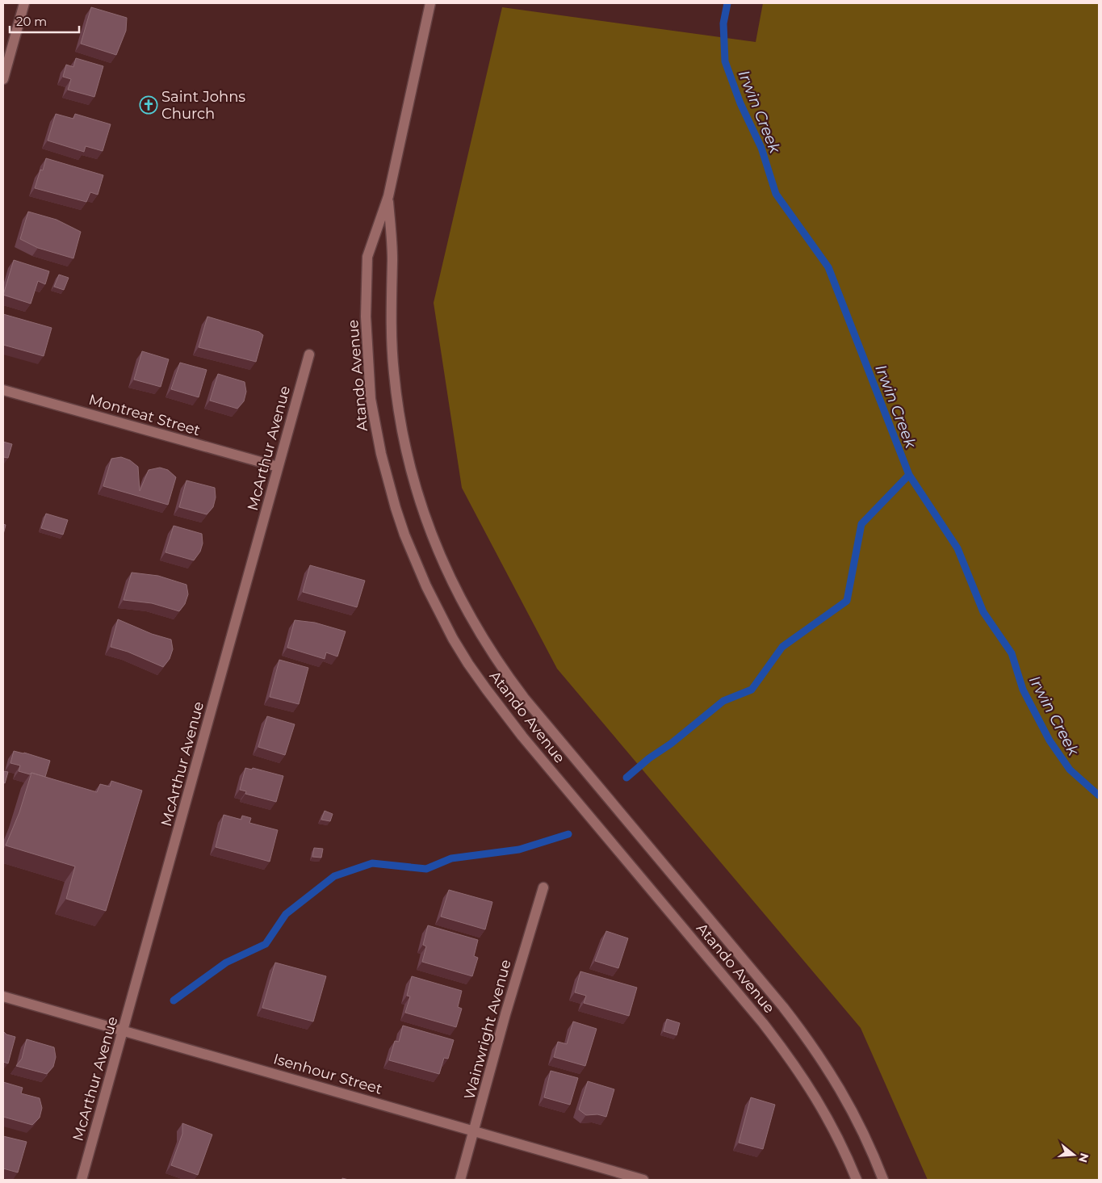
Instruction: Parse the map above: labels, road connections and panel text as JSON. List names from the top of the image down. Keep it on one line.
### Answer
{"streets":{"main road":["Atando Avenue","Montreat Street","McArthur Avenue","Wainwright Avenue","Isenhour Street"]},"crossings":[["Montreat Street","McArthur Avenue"],["McArthur Avenue","Isenhour Street"],["Wainwright Avenue","Isenhour Street"]],"water":["Irwin Creek"],"places":{"church":["Saint Johns Church"]},"scale_bar":"20 m","north":"right"}
